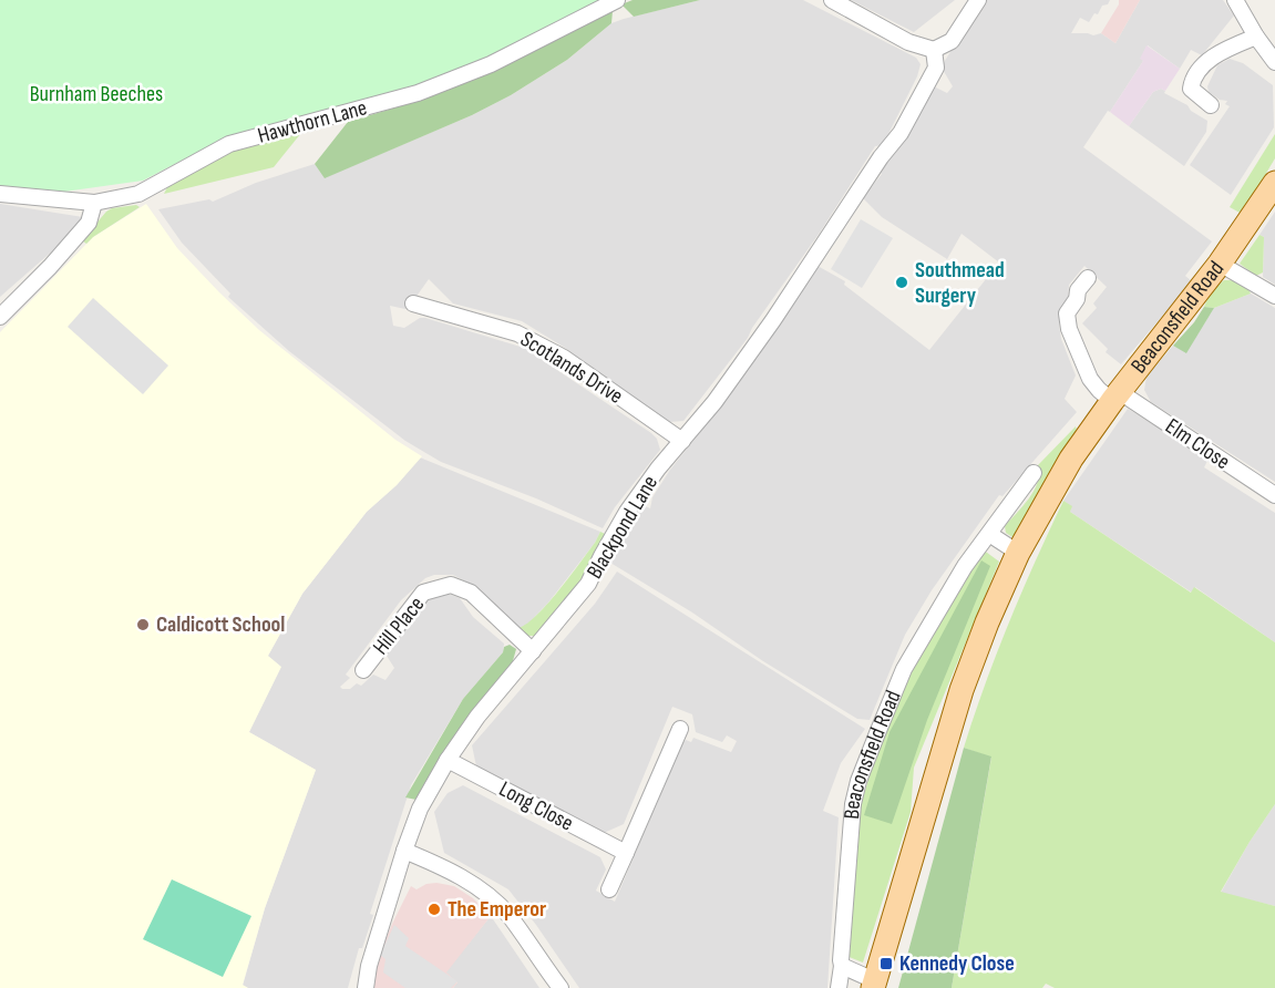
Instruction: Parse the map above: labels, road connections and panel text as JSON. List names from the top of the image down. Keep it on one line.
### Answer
{"streets":{"main road":["Beaconsfield Road"],"street":["Hawthorn Lane","Scotlands Drive","Elm Close","Blackpond Lane","Hill Place","Long Close"]},"crossings":[["Beaconsfield Road","Elm Close"],["Scotlands Drive","Blackpond Lane"],["Blackpond Lane","Hill Place"],["Blackpond Lane","Long Close"]],"parks":["Burnham Beeches"],"places":{"other":["Southmead Surgery","Caldicott School","The Emperor"],"transit":["Kennedy Close"]}}
